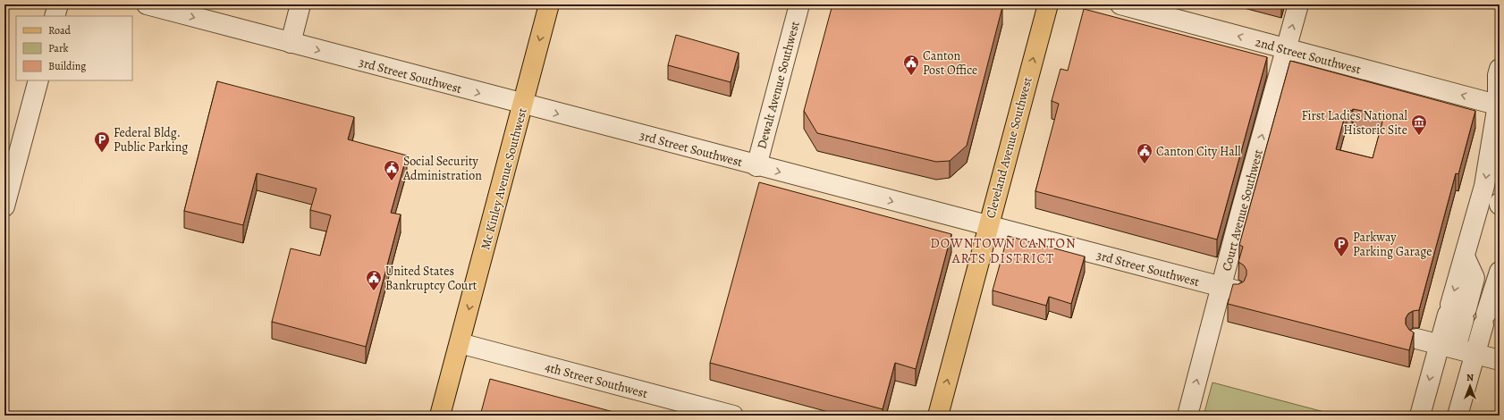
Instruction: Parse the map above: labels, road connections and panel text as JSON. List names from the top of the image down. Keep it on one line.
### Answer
{"streets":{"main road":["Cleveland Avenue Southwest","Mc Kinley Avenue Southwest"],"street":["2nd Street Southwest","3rd Street Southwest","Dewalt Avenue Southwest","Court Avenue Southwest","4th Street Southwest"]},"crossings":[["2nd Street Southwest","Court Avenue Southwest"],["3rd Street Southwest","Dewalt Avenue Southwest"],["3rd Street Southwest","Cleveland Avenue Southwest"],["3rd Street Southwest","Mc Kinley Avenue Southwest"],["3rd Street Southwest","Court Avenue Southwest"],["Mc Kinley Avenue Southwest","4th Street Southwest"]],"one_way":["2nd Street Southwest","3rd Street Southwest","Cleveland Avenue Southwest","Mc Kinley Avenue Southwest","Court Avenue Southwest"],"districts":["DOWNTOWN CANTON ARTS DISTRICT"],"places":{"public building":["Canton Post Office","Canton City Hall","Social Security Administration","United States Bankruptcy Court"],"museum":["First Ladies National Historic Site"],"parking":["Federal Bldg. Public Parking","Parkway Parking Garage"]},"legend":["Road","Park","Building"],"north":"top"}
